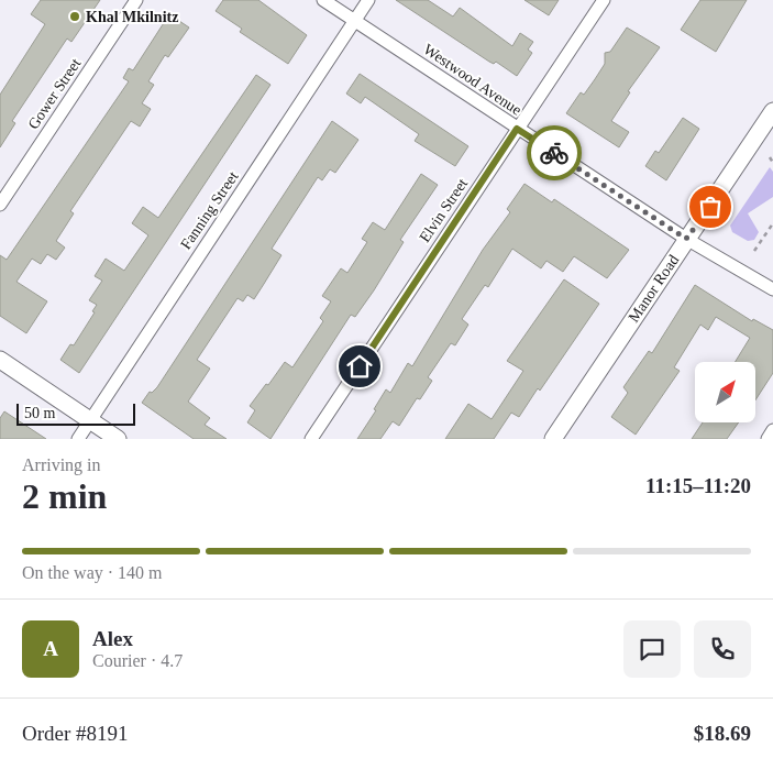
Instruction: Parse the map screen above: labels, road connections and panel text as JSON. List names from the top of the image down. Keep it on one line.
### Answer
{"streets":{"street":["Westwood Avenue","Gower Street","Fanning Street","Elvin Street","Manor Road"]},"crossings":[["Westwood Avenue","Fanning Street"],["Westwood Avenue","Elvin Street"],["Westwood Avenue","Manor Road"]],"places":["Khal Mkilnitz"],"scale_bar":"50 m","north":"top right","page":{"scale":"50 m","heading":["2 min","Arriving in","11:15–11:20"],"panel":["Alex","Courier · 4.7","Order #8191","$18.69"],"bar":"On the way · 140 m","round":"A"}}
